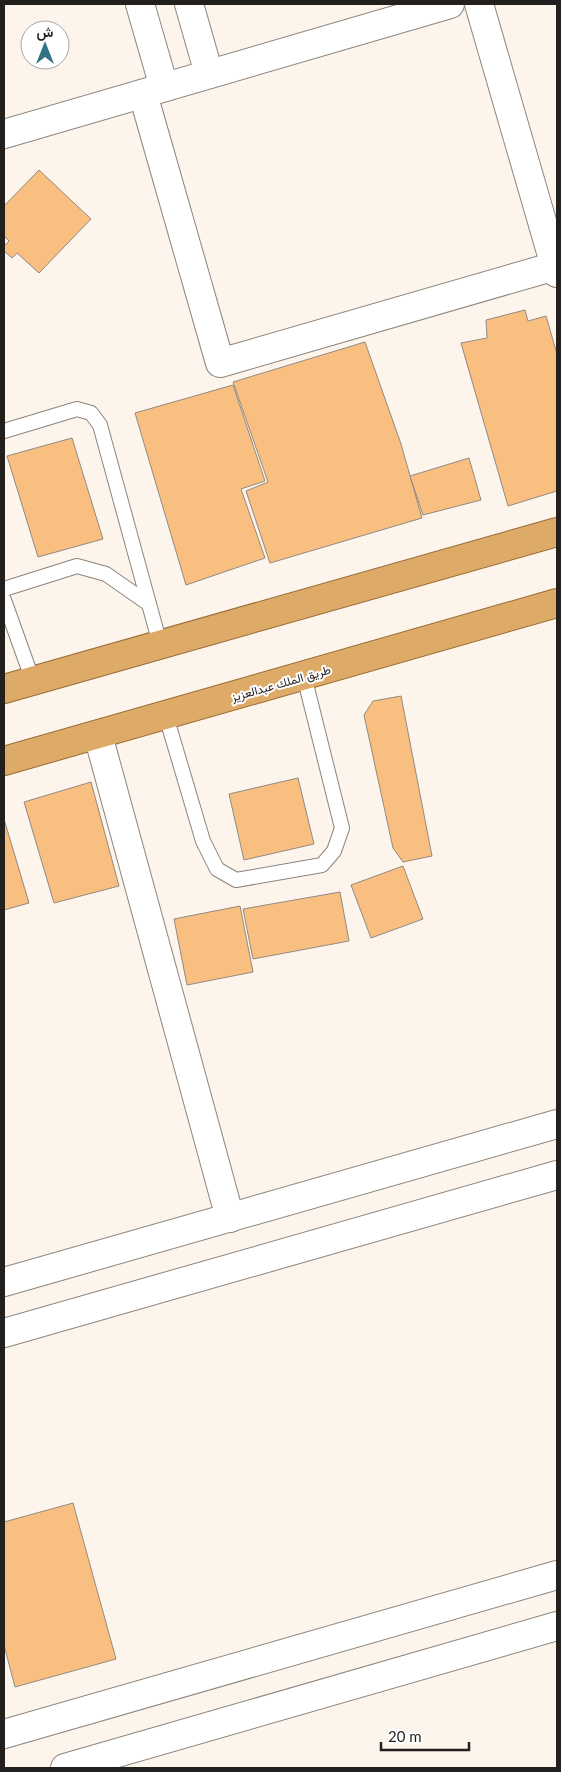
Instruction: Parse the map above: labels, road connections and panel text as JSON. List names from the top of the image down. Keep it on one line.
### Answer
{"streets":{"highway":["طريق الملك عبدالعزيز"]},"scale_bar":"20 m","north":"top"}
